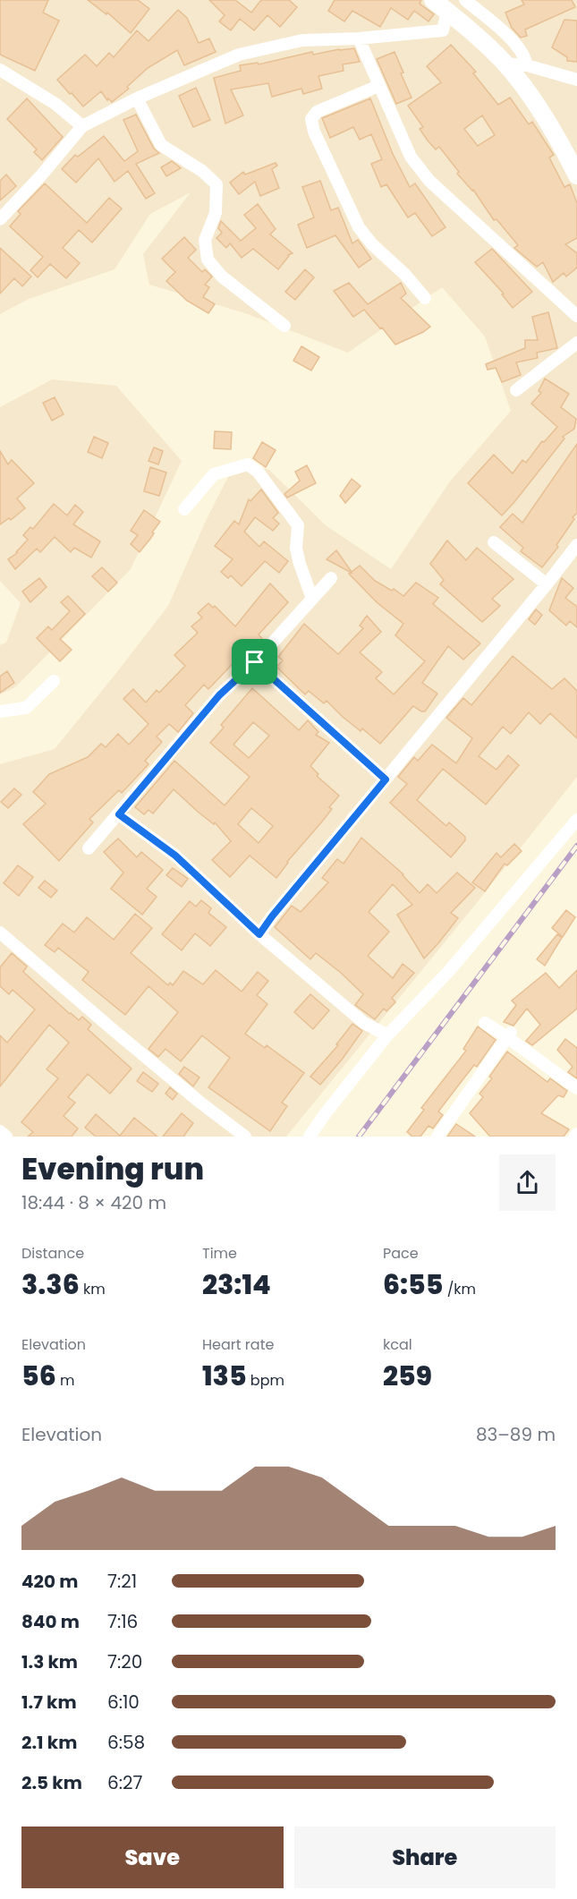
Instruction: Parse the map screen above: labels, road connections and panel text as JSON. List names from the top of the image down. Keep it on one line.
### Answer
{"page":{"heading":["Evening run","18:44 · 8 × 420 m"],"stats":[["Distance","3.36 km"],["Time","23:14"],["Pace","6:55 /km"],["Elevation","56 m"],["Heart rate","135 bpm"],["kcal","259"]],"chart":["Elevation","83–89 m"],"list":[{"name":"420 m","note":"7:21"},{"name":"840 m","note":"7:16"},{"name":"1.3 km","note":"7:20"},{"name":"1.7 km","note":"6:10"},{"name":"2.1 km","note":"6:58"},{"name":"2.5 km","note":"6:27"}],"buttons":["Save","Share"]}}
